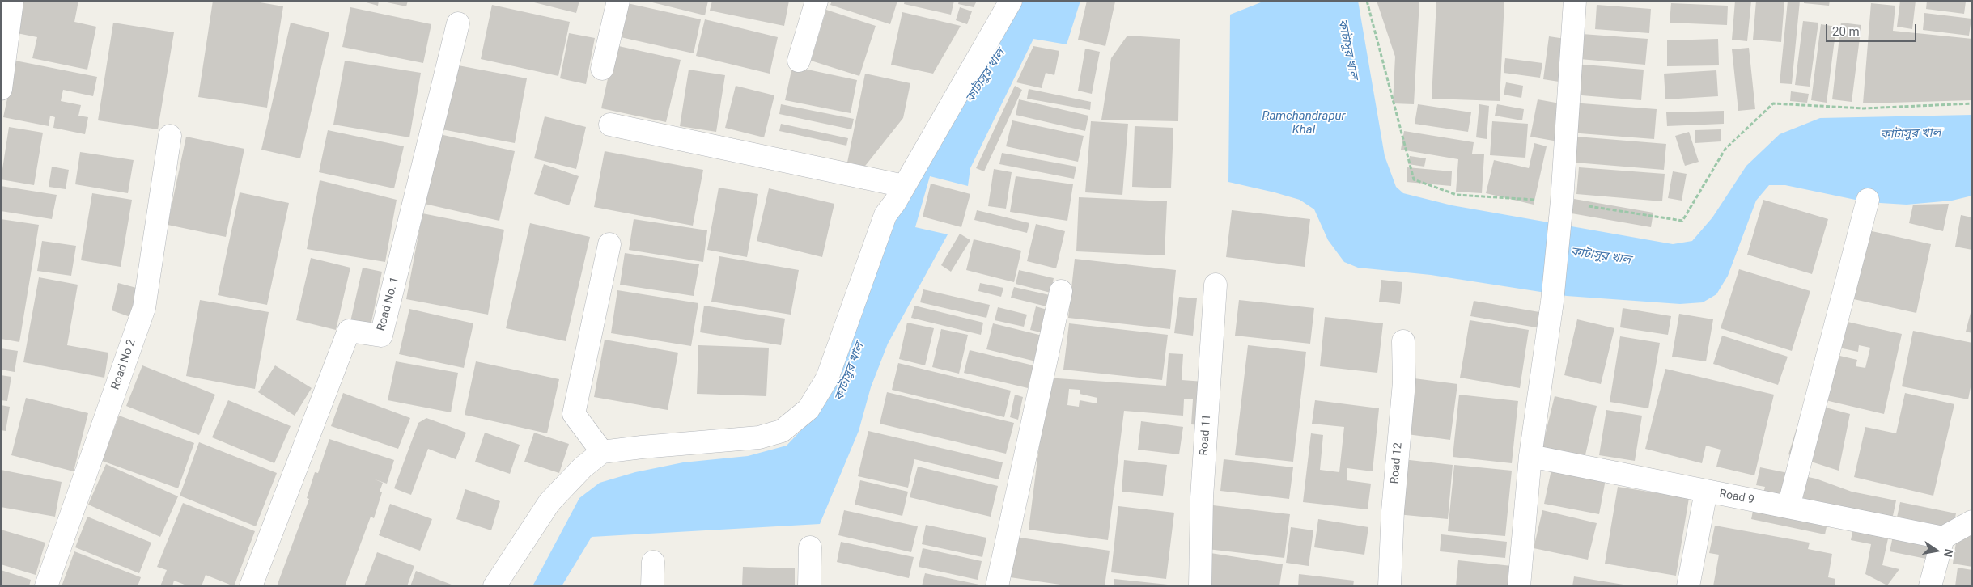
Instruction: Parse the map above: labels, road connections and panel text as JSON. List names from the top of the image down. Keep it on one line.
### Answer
{"streets":{"street":["Road No. 1","Road No 2","Road 11","Road 12","Road 9"]},"water":["কাটাসুর খাল","Ramchandrapur Khal"],"scale_bar":"20 m","north":"right"}
